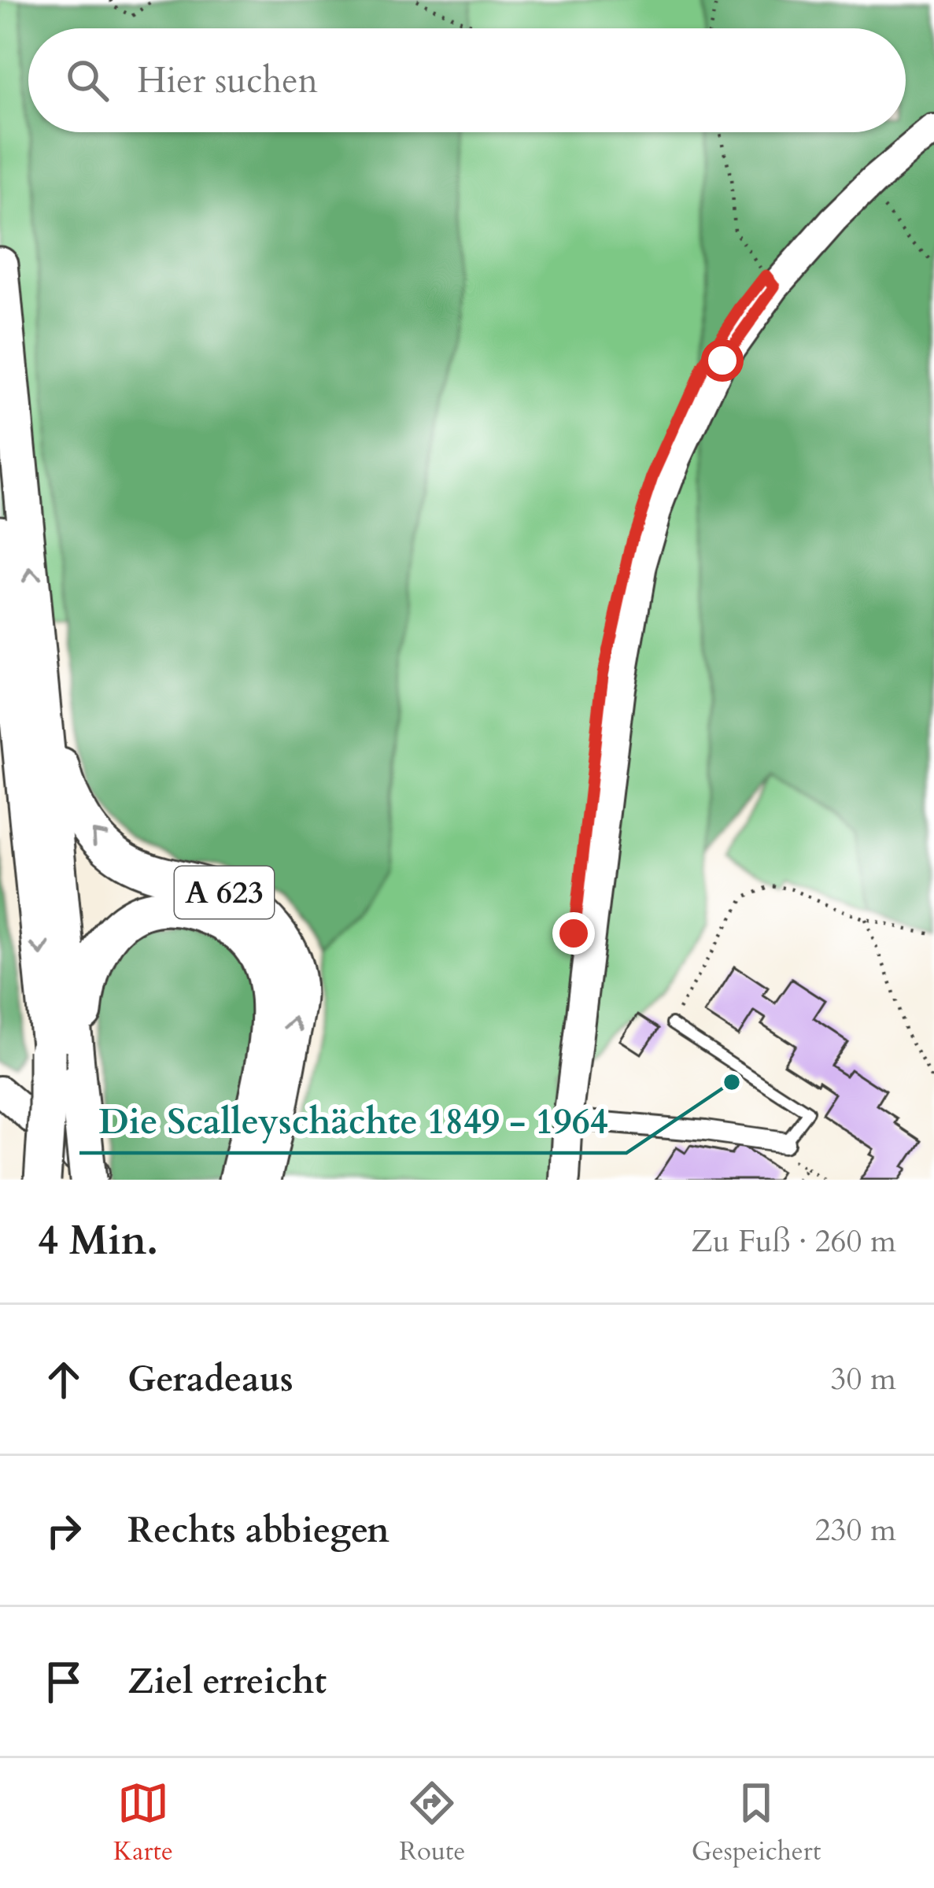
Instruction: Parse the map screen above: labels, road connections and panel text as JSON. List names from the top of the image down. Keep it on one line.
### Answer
{"streets":{"highway":["A 623"]},"places":["Die Scalleyschächte 1849 - 1964"],"page":{"search":"Hier suchen","heading":["4 Min.","Zu Fuß · 260 m"],"list":[["Geradeaus","30 m"],["Rechts abbiegen","230 m"],"Ziel erreicht"],"nav":["Karte","Route","Gespeichert"]}}
